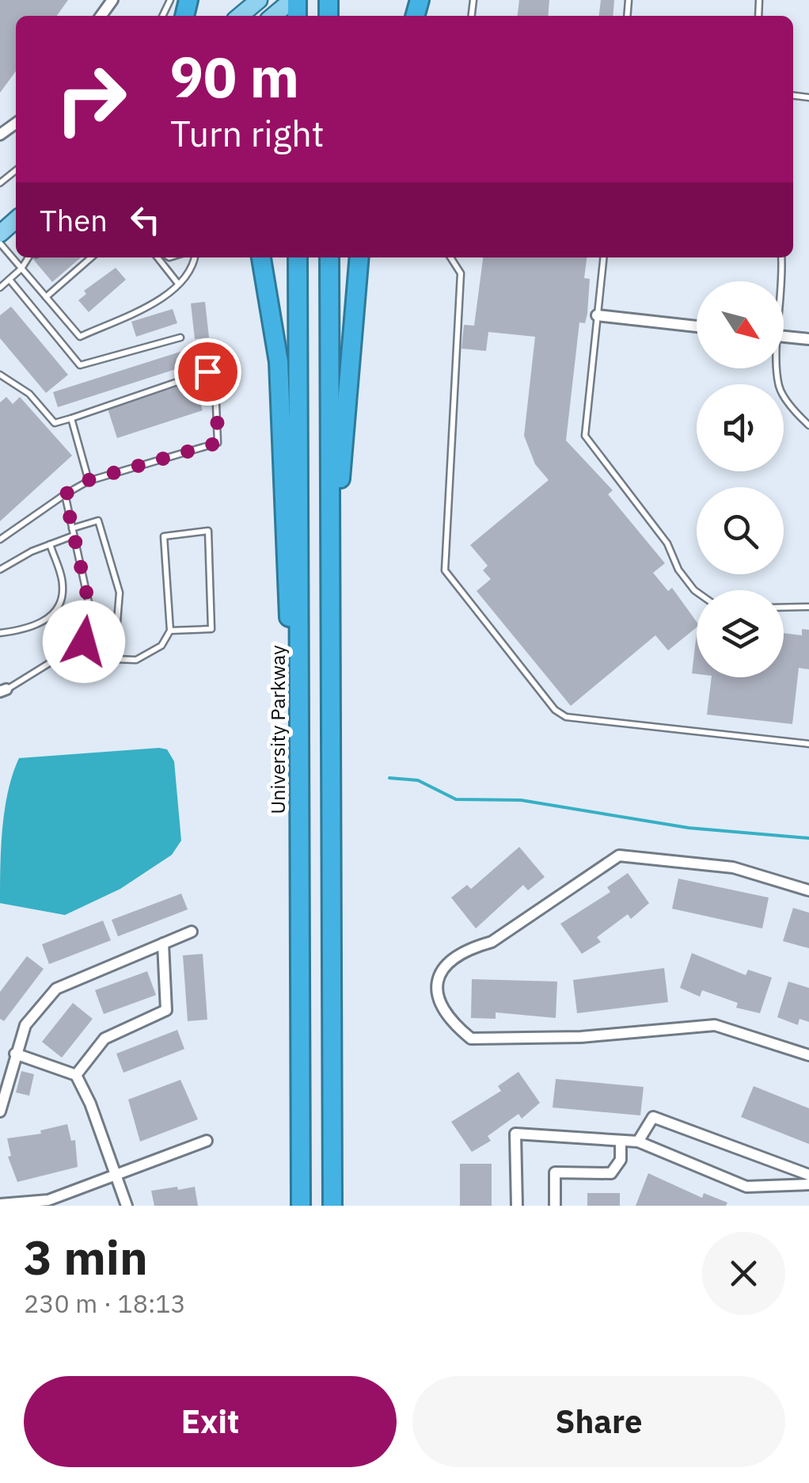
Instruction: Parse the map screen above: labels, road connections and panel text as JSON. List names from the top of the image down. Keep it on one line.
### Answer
{"streets":{"highway":["University Parkway"]},"north":"bottom right","page":{"turn":["90 m","Turn right"],"then":"Then","heading":["3 min","230 m · 18:13"],"buttons":["Exit","Share"]}}
